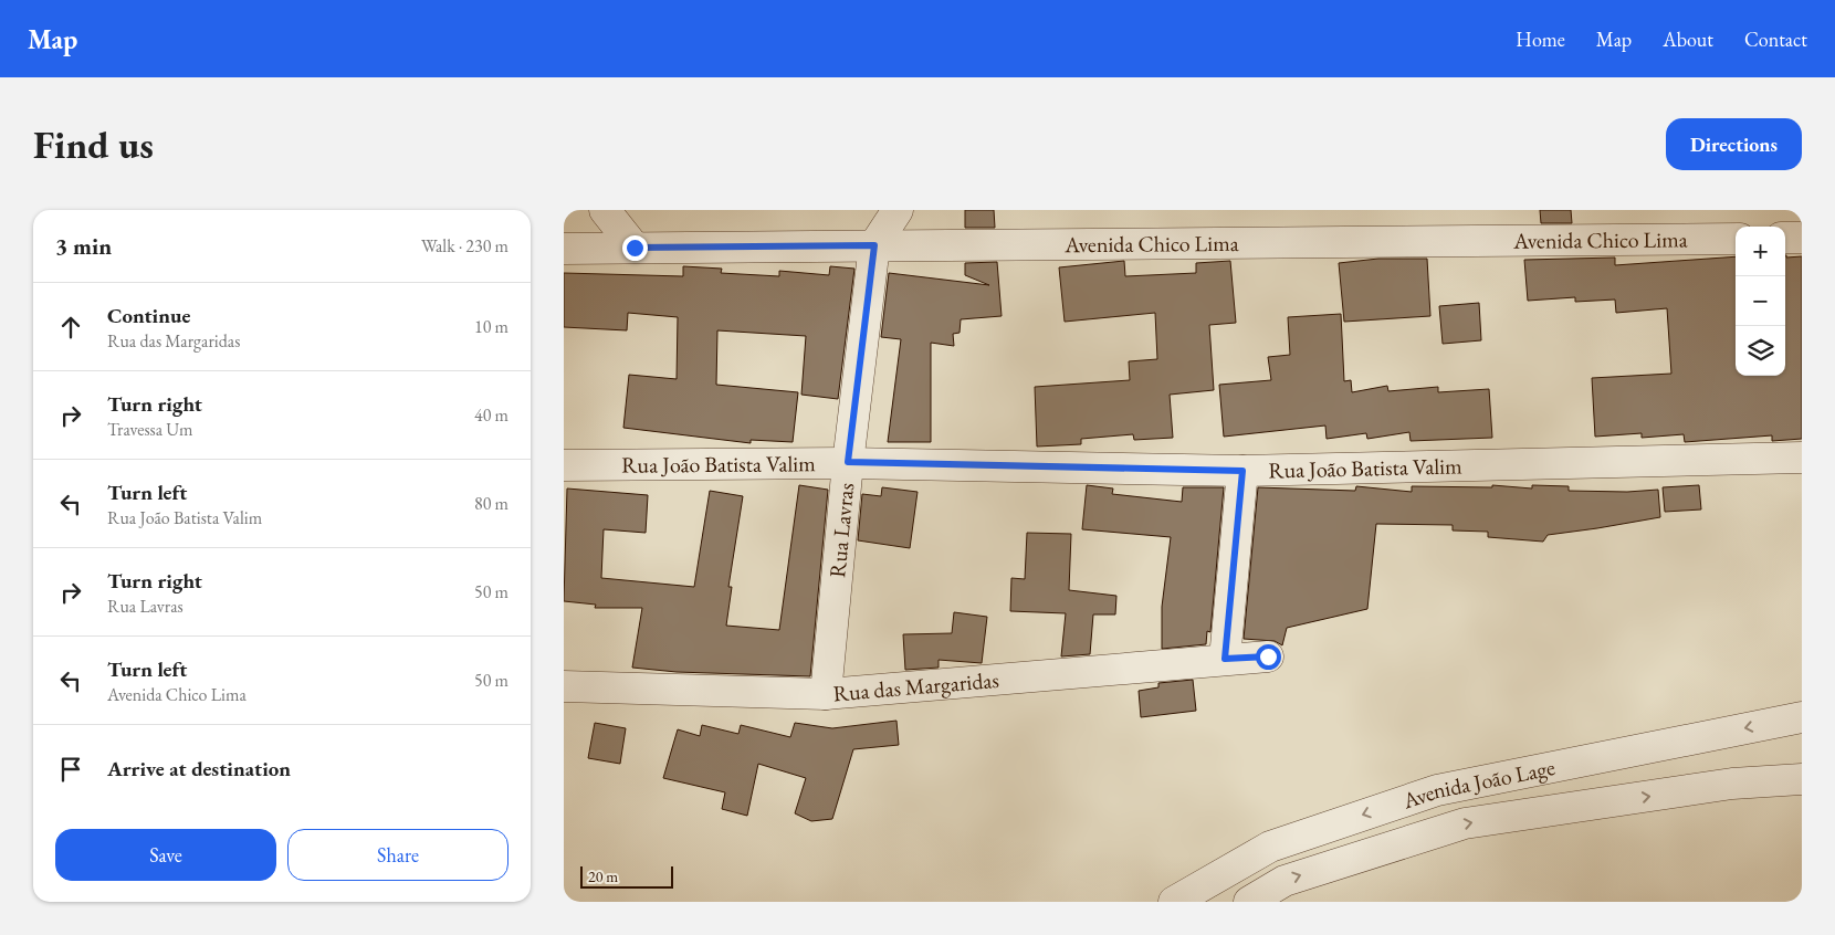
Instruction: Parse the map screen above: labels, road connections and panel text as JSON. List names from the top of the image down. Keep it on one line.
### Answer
{"streets":{"street":["Avenida Chico Lima","Rua João Batista Valim","Rua Lavras","Rua das Margaridas","Avenida João Lage"]},"crossings":[["Avenida Chico Lima","Rua Lavras"],["Rua João Batista Valim","Rua Lavras"],["Rua Lavras","Rua das Margaridas"]],"scale_bar":"20 m","page":{"header":"Map","nav":["Home","Map","About","Contact"],"buttons":["Directions",["Save","Share"]],"title":"Find us","heading":["3 min","Walk · 230 m"],"map_buttons":["+","−"],"list":[["Continue","Rua das Margaridas","10 m"],["Turn right","Travessa Um","40 m"],["Turn left","Rua João Batista Valim","80 m"],["Turn right","Rua Lavras","50 m"],["Turn left","Avenida Chico Lima","50 m"],"Arrive at destination"],"scale":"20 m"}}
